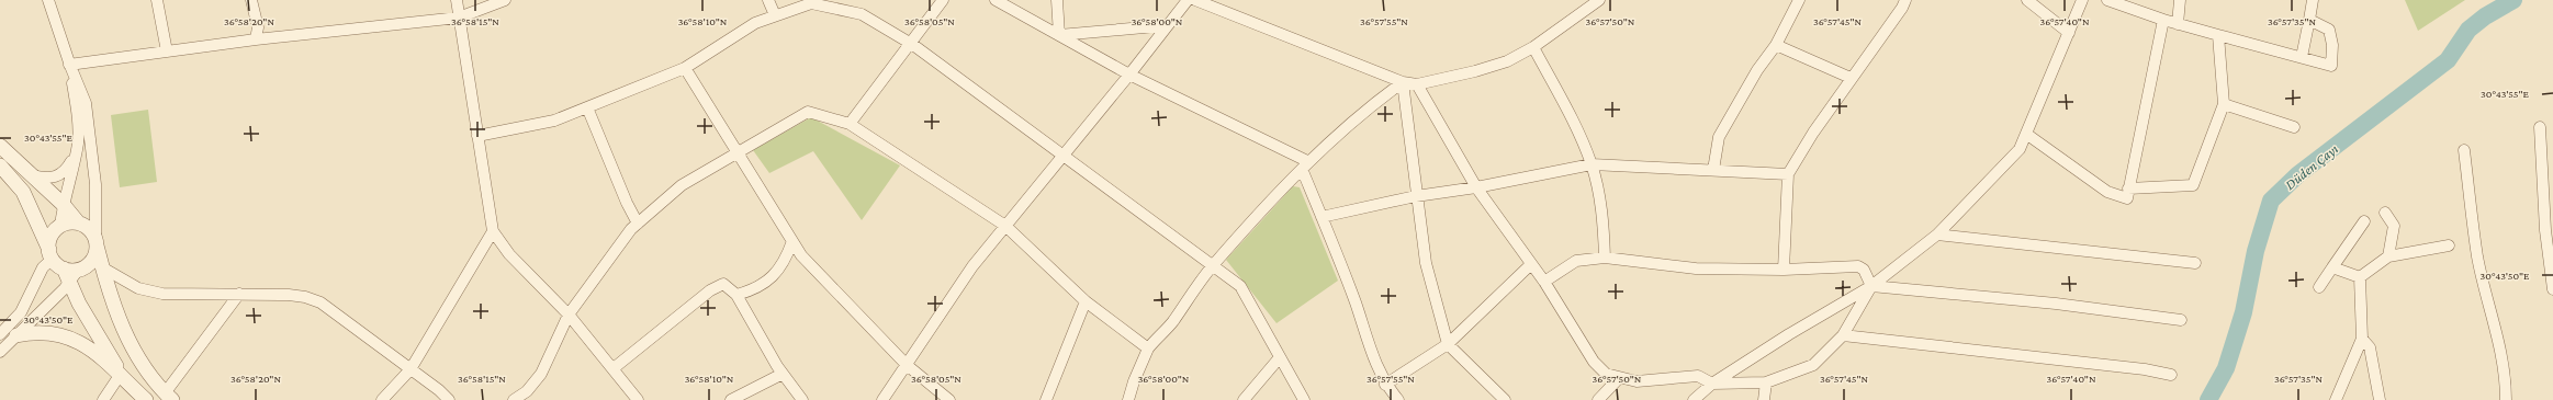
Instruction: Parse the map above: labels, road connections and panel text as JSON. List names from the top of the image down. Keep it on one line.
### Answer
{"water":["Düden Çayı"],"coordinates":["36°58'20\"N","36°58'15\"N","36°58'10\"N","36°58'05\"N","36°58'00\"N","36°57'55\"N","36°57'50\"N","36°57'45\"N","36°57'40\"N","36°57'35\"N","30°43'55\"E","30°43'50\"E"]}
